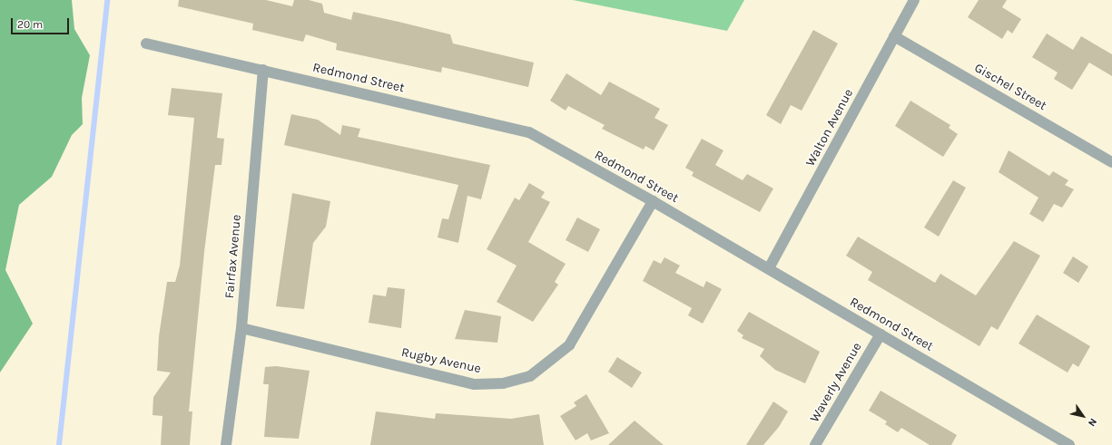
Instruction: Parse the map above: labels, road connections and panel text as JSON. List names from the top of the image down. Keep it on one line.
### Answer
{"streets":{"street":["Redmond Street","Gischel Street","Walton Avenue","Fairfax Avenue","Rugby Avenue","Waverly Avenue"]},"crossings":[["Redmond Street","Walton Avenue"],["Redmond Street","Fairfax Avenue"],["Redmond Street","Rugby Avenue"],["Redmond Street","Waverly Avenue"],["Gischel Street","Walton Avenue"],["Fairfax Avenue","Rugby Avenue"]],"scale_bar":"20 m","north":"bottom right"}
